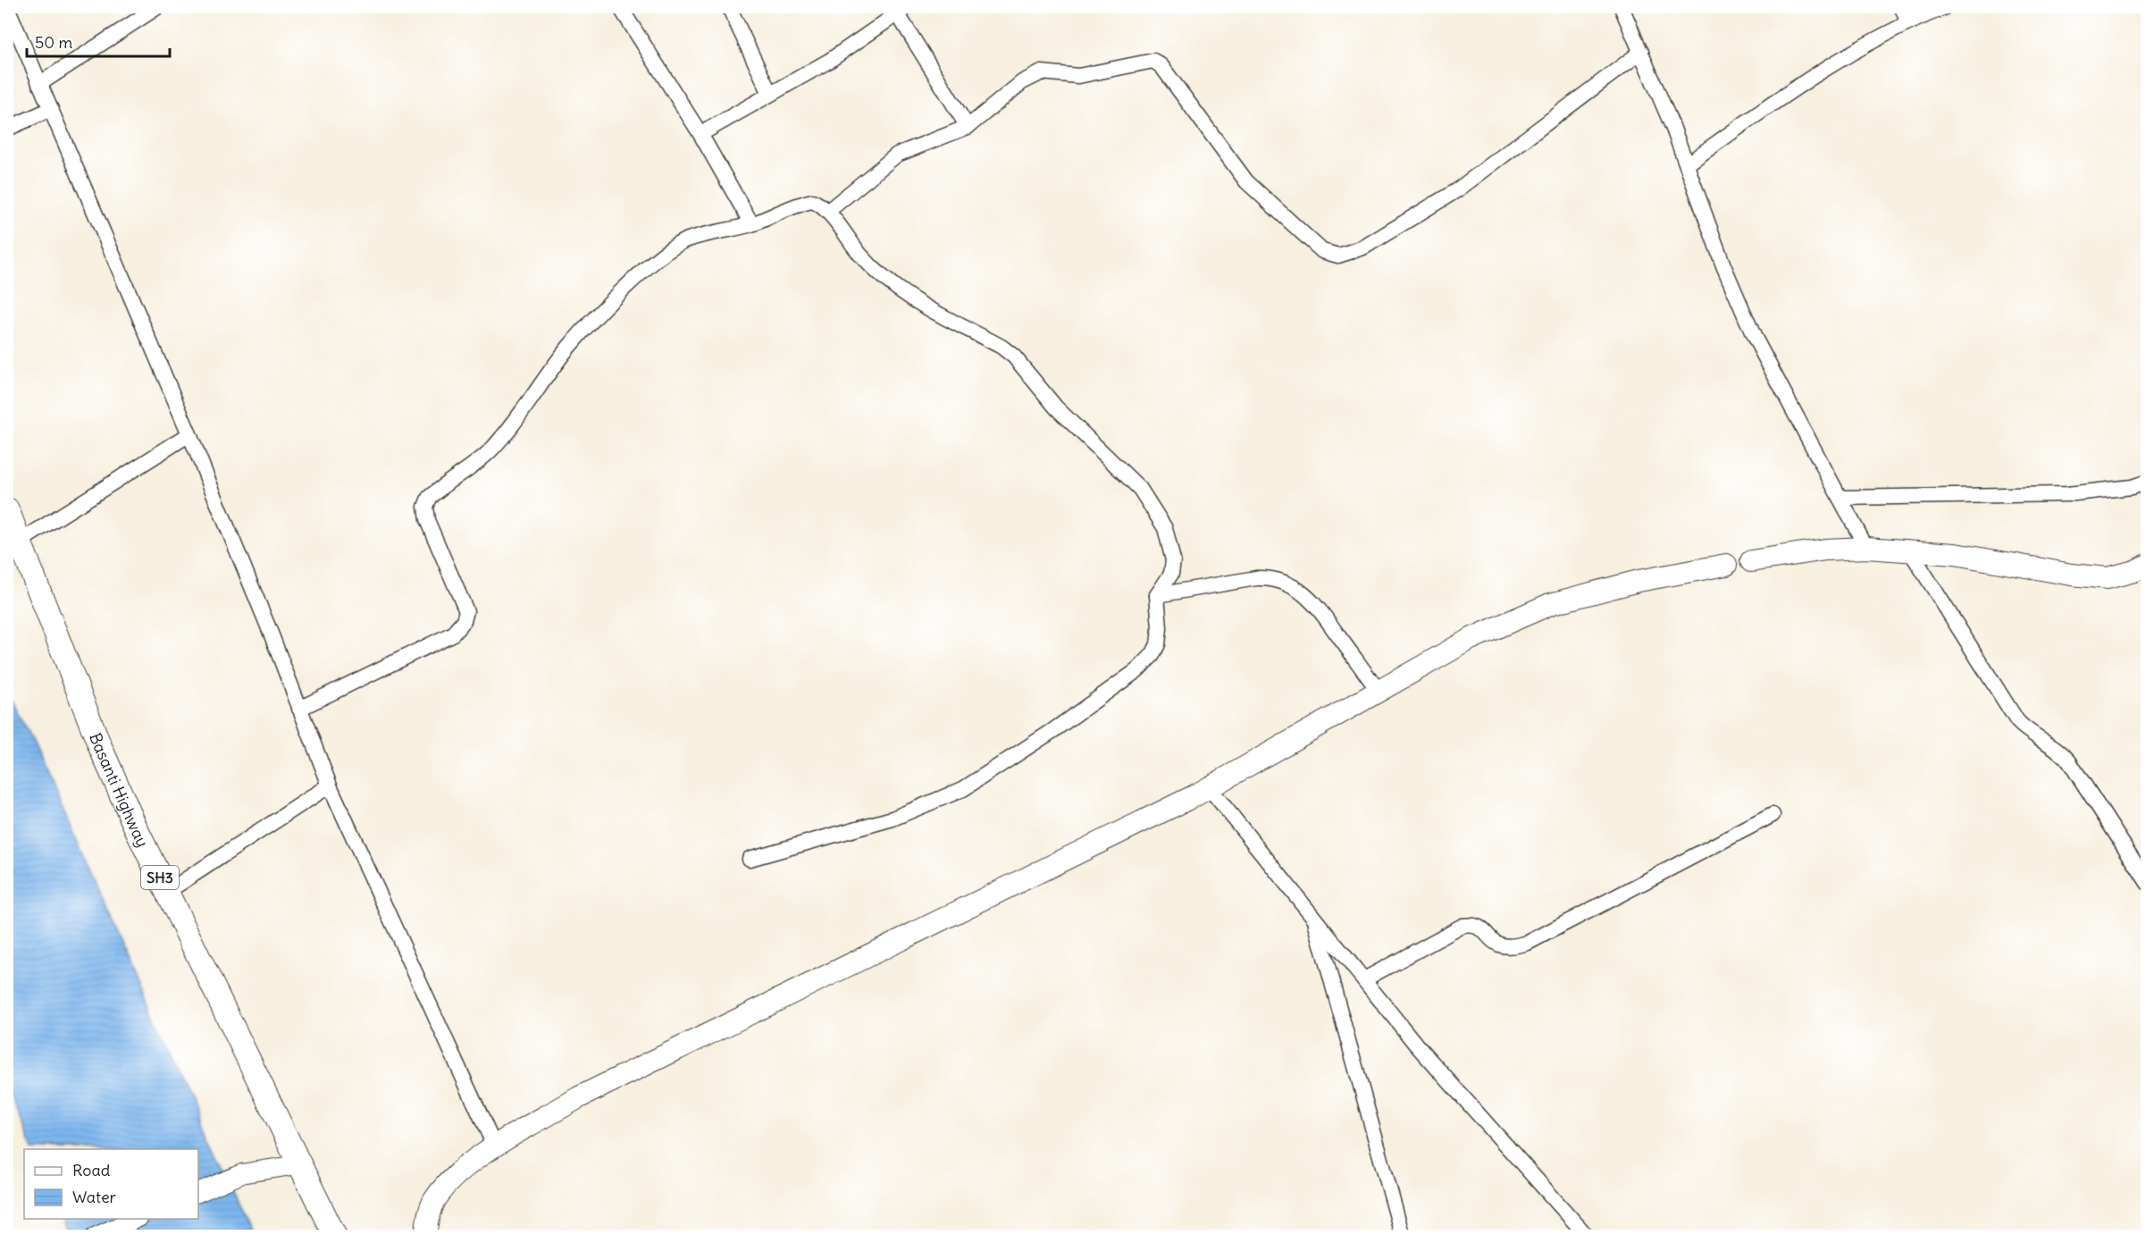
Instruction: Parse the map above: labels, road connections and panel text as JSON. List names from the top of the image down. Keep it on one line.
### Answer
{"streets":{"main road":["Basanti Highway","SH3"]},"legend":["Road","Water"],"scale_bar":"50 m"}
